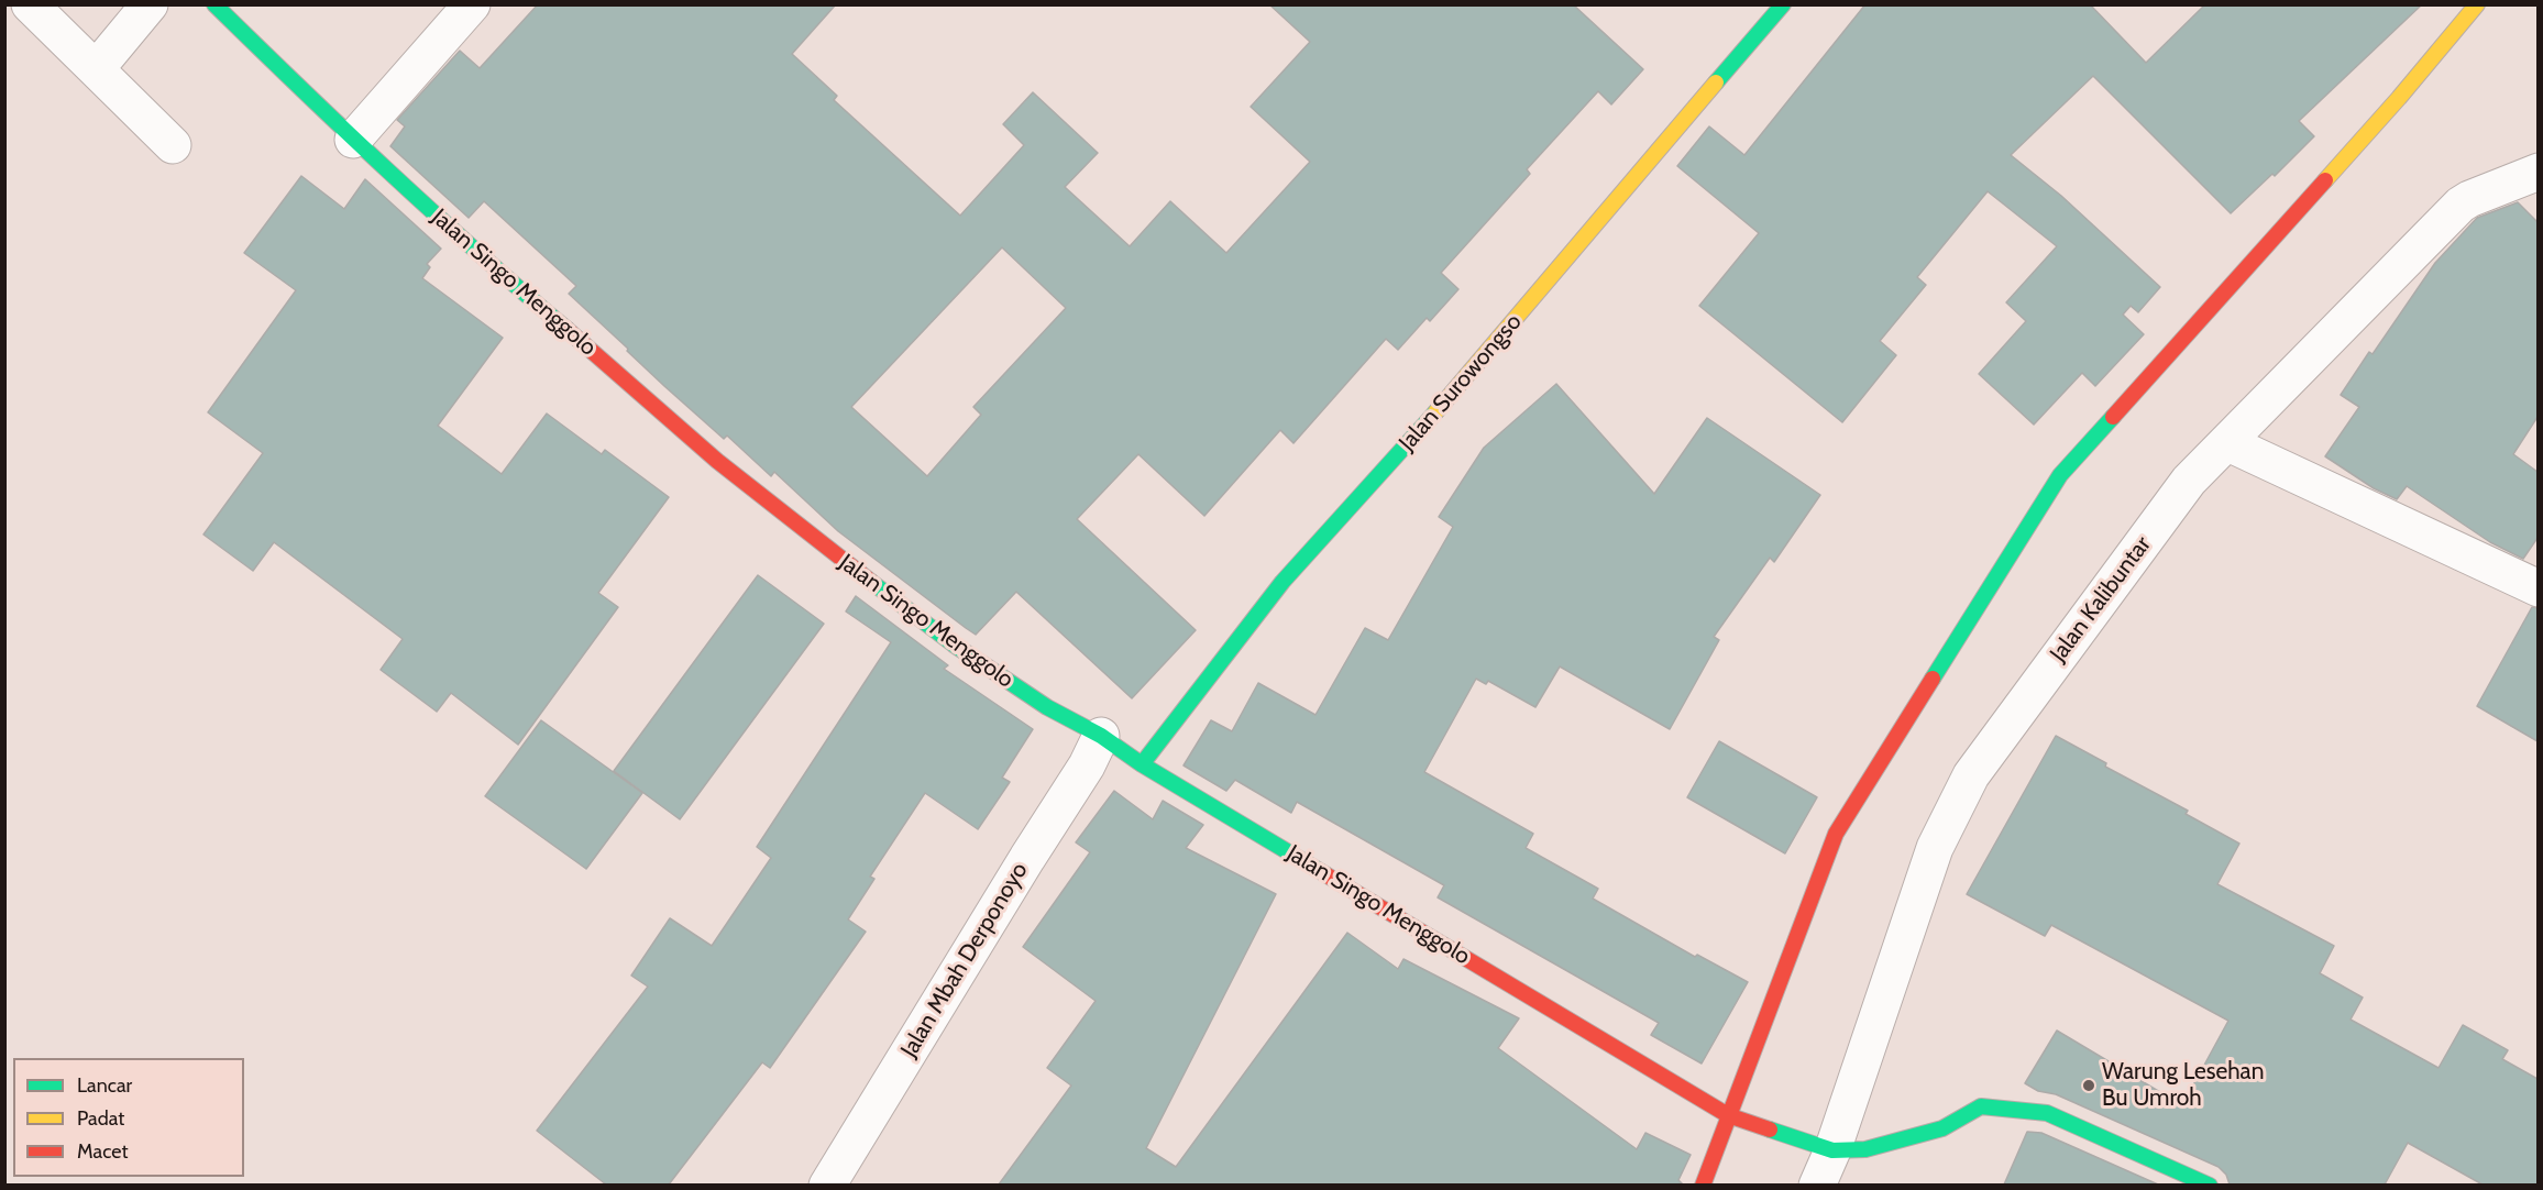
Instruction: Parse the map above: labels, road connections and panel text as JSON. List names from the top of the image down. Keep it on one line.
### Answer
{"streets":{"street":["Jalan Singo Menggolo","Jalan Surowongso","Jalan Kalibuntar","Jalan Mbah Derponoyo"]},"crossings":[["Jalan Singo Menggolo","Jalan Surowongso"],["Jalan Singo Menggolo","Jalan Kalibuntar"],["Jalan Singo Menggolo","Jalan Mbah Derponoyo"]],"places":["Warung Lesehan Bu Umroh"],"legend":["Lancar","Padat","Macet"]}
